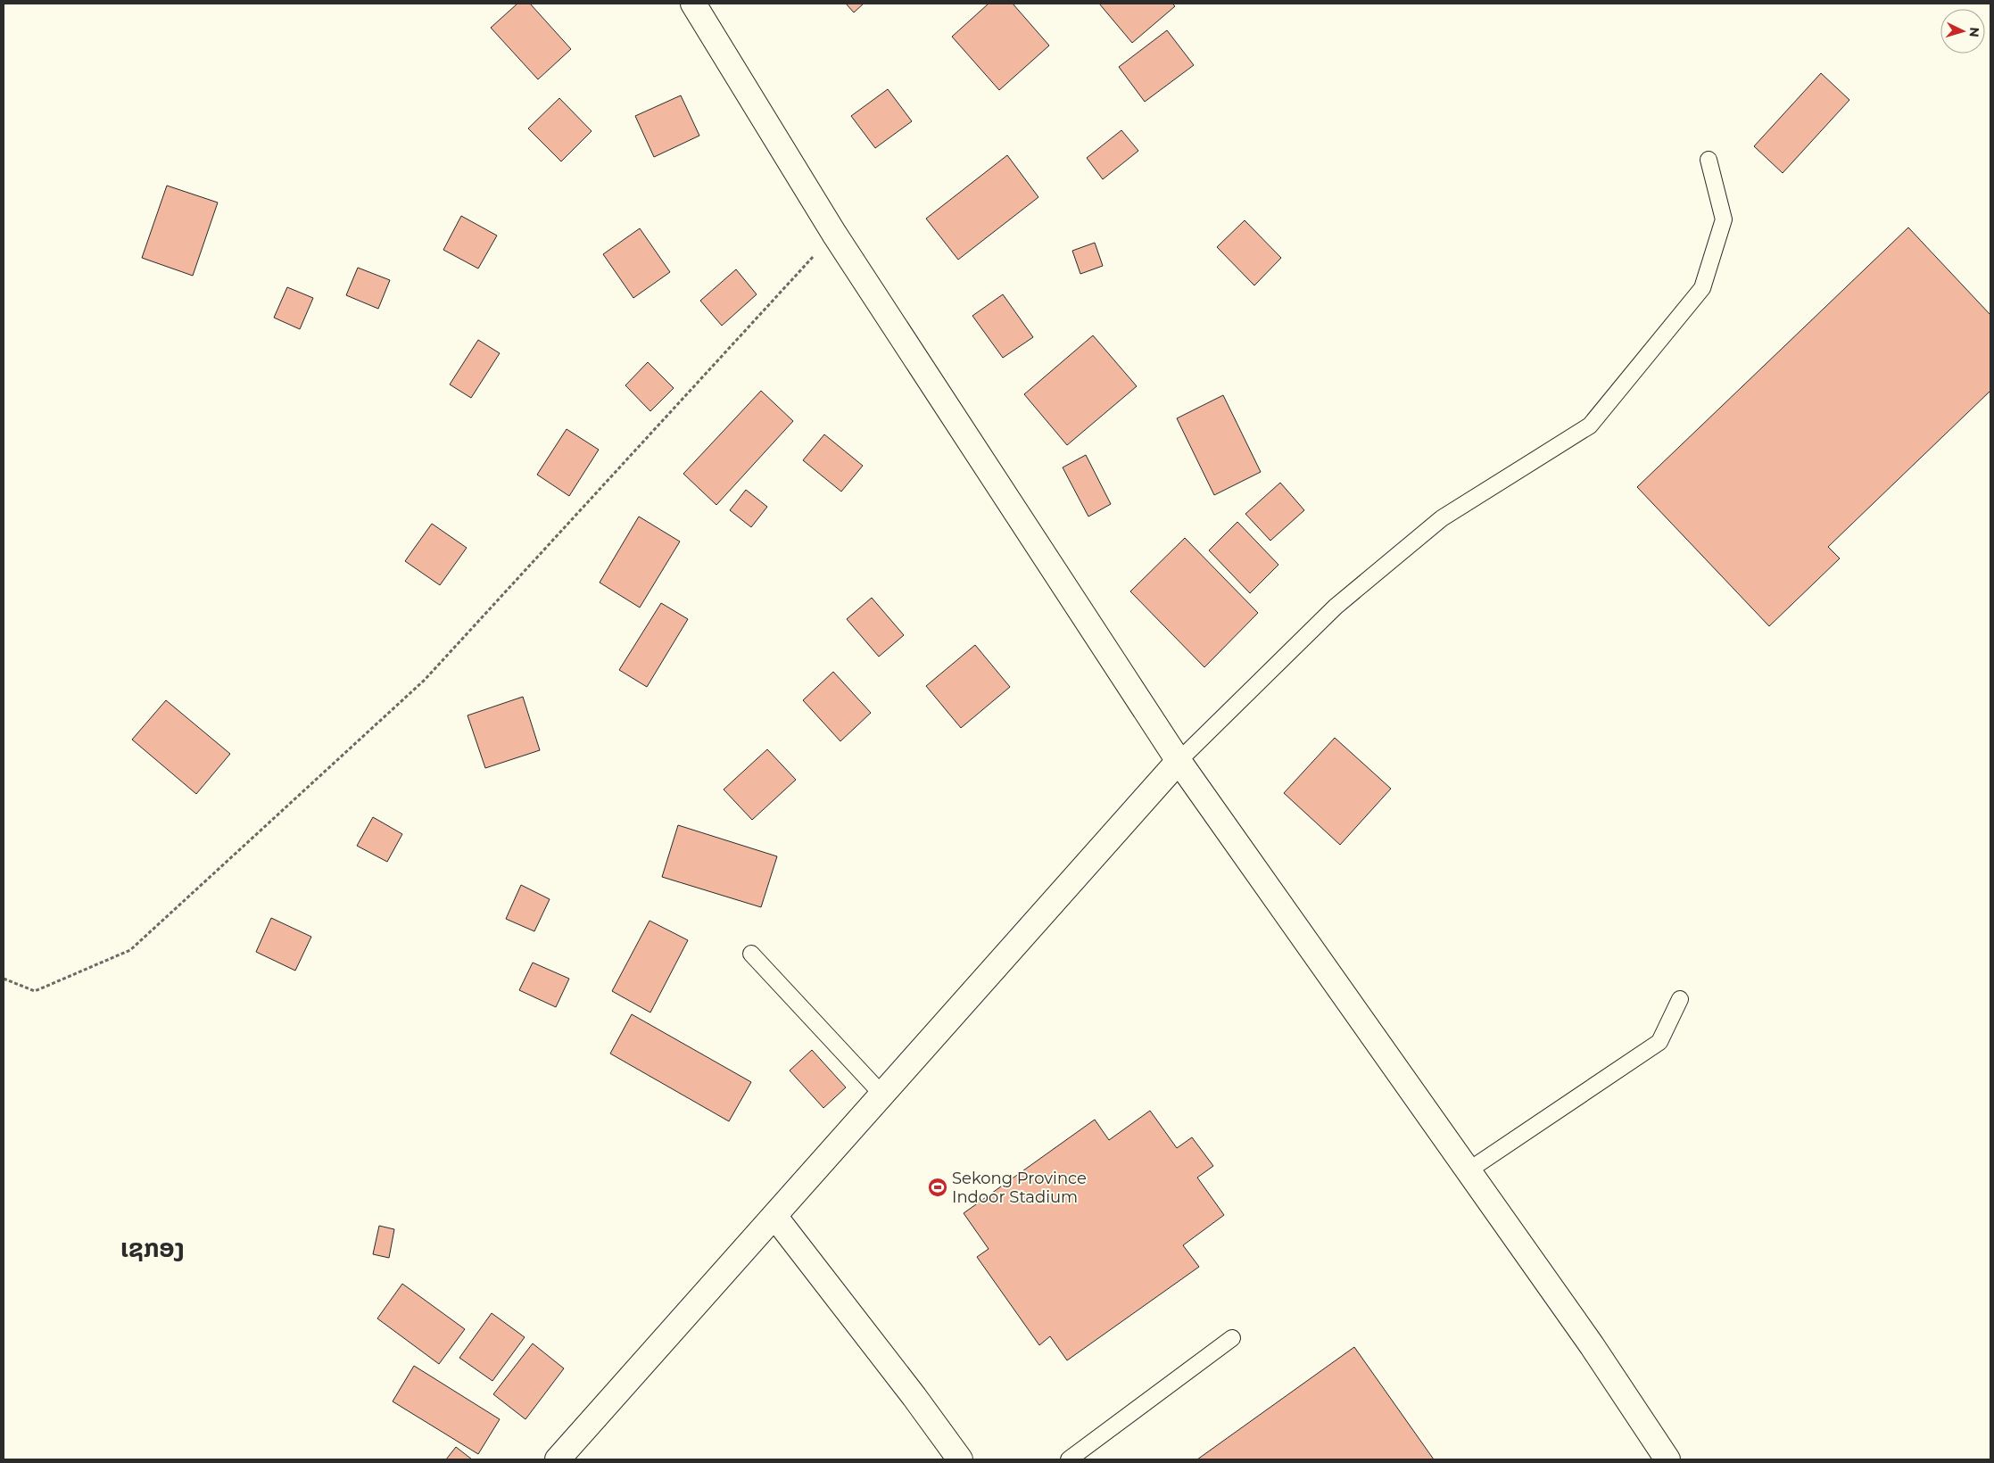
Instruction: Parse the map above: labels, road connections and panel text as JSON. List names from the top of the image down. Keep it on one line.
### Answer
{"districts":["ເຊກອງ"],"places":{"sports":["Sekong Province Indoor Stadium"]},"north":"right"}
